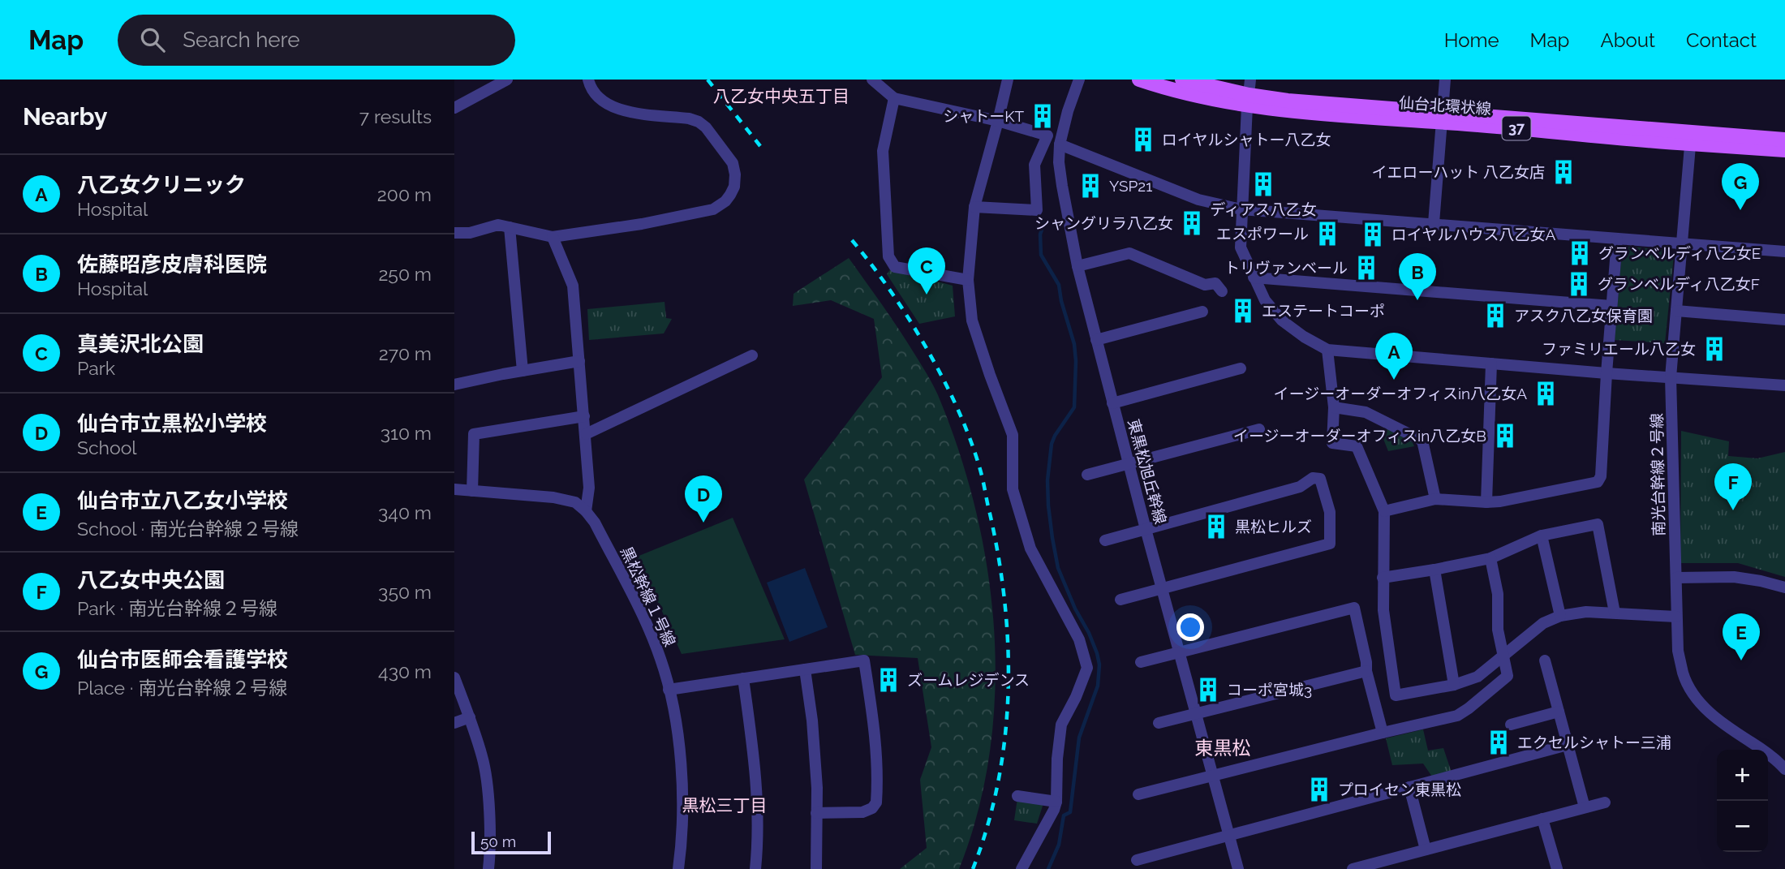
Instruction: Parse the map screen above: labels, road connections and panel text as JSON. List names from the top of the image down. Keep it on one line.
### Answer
{"streets":{"main road":["仙台北環状線","37"],"street":["東黒松旭丘幹線","南光台幹線２号線","黒松幹線１号線"]},"crossings":[["仙台北環状線","南光台幹線２号線"]],"districts":["八乙女中央五丁目","東黒松","黒松三丁目"],"places":{"building":["シャトーKT","ロイヤルシャトー八乙女","イエローハット 八乙女店","ディアス八乙女","YSP21","シャングリラ八乙女","エスポワール","ロイヤルハウス八乙女A","グランベルディ八乙女E","トリヴァンベール","グランベルディ八乙女F","エステートコーポ","アスク八乙女保育園","ファミリエール八乙女","イージーオーダーオフィスin八乙女A","イージーオーダーオフィスin八乙女B","黒松ヒルズ","ズームレジデンス","コーポ宮城3","エクセルシャトー三浦","プロイセン東黒松"]},"scale_bar":"50 m","page":{"header":"Map","search":"Search here","nav":["Home","Map","About","Contact"],"heading":["Nearby","7 results"],"list":[{"mark":"A","name":"八乙女クリニック","note":"Hospital","value":"200 m"},{"mark":"B","name":"佐藤昭彦皮膚科医院","note":"Hospital","value":"250 m"},{"mark":"C","name":"真美沢北公園","note":"Park","value":"270 m"},{"mark":"D","name":"仙台市立黒松小学校","note":"School","value":"310 m"},{"mark":"E","name":"仙台市立八乙女小学校","note":"School · 南光台幹線２号線","value":"340 m"},{"mark":"F","name":"八乙女中央公園","note":"Park · 南光台幹線２号線","value":"350 m"},{"mark":"G","name":"仙台市医師会看護学校","note":"Place · 南光台幹線２号線","value":"430 m"}],"pins":["G","C","B","A","F","D","E"],"map_buttons":["+","−"],"scale":"50 m"}}
